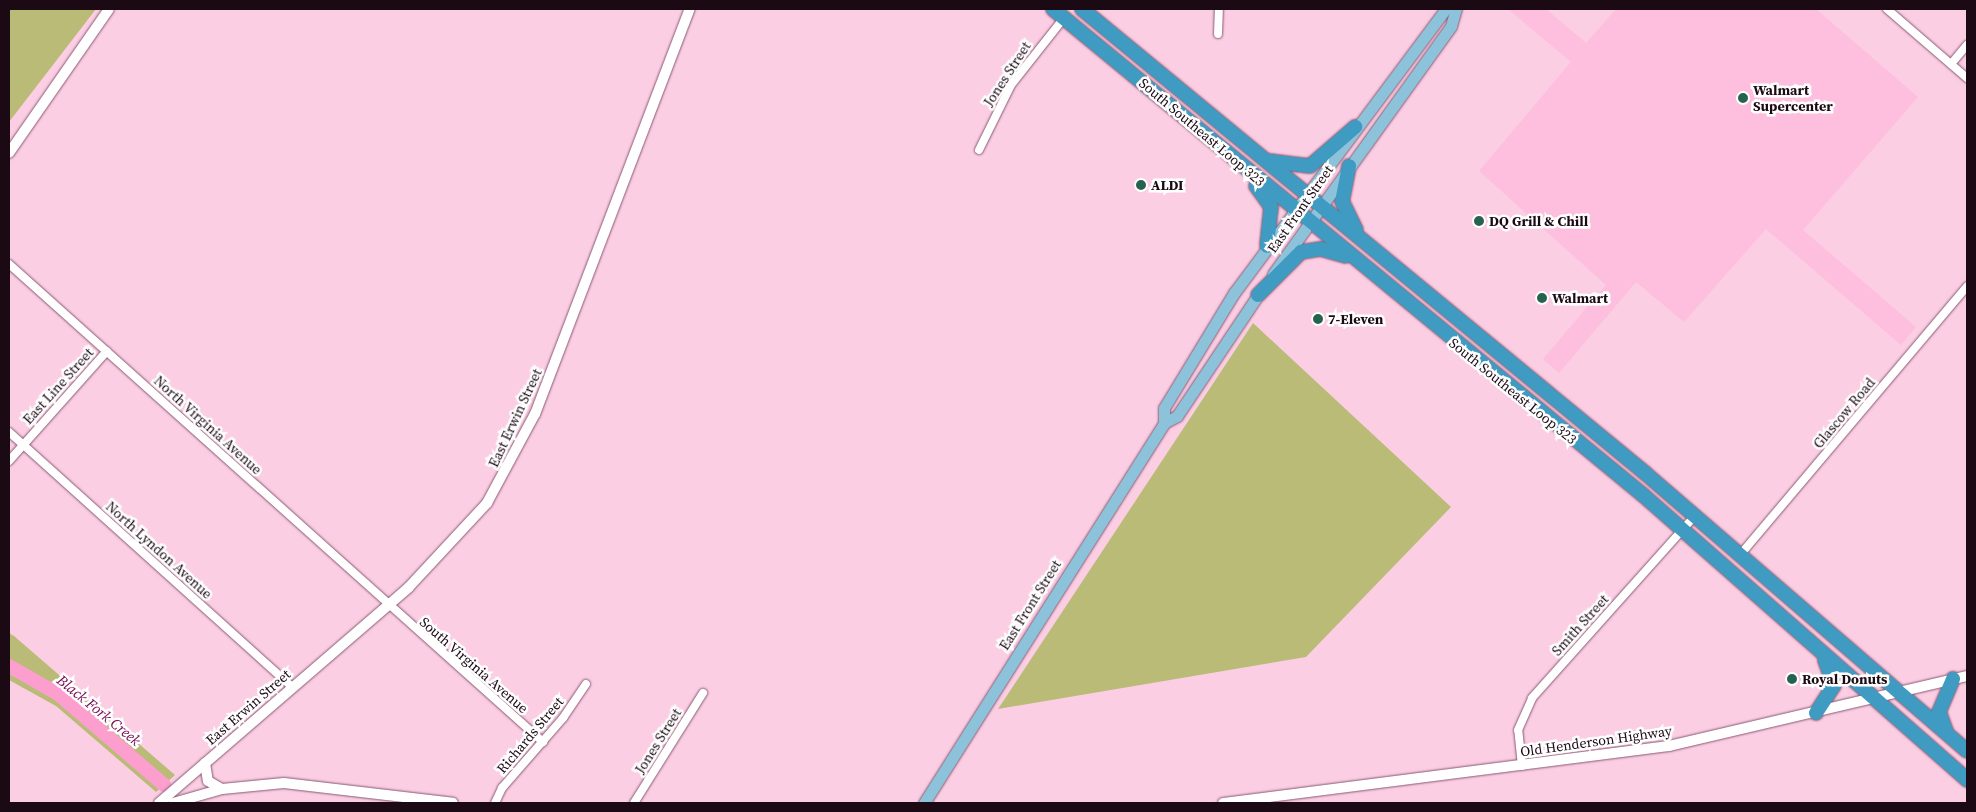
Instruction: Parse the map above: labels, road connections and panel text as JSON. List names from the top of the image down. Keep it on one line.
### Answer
{"streets":{"highway":["South Southeast Loop 323"],"main road":["East Front Street","East Erwin Street","Old Henderson Highway"],"street":["Jones Street","East Line Street","Glascow Road","North Virginia Avenue","North Lyndon Avenue","Smith Street","South Virginia Avenue","Richards Street"]},"crossings":[["Jones Street","South Southeast Loop 323"],["South Southeast Loop 323","East Front Street"],["South Southeast Loop 323","Glascow Road"],["South Southeast Loop 323","Smith Street"],["South Southeast Loop 323","Old Henderson Highway"],["East Line Street","North Virginia Avenue"],["East Line Street","North Lyndon Avenue"],["East Erwin Street","North Virginia Avenue"],["East Erwin Street","North Lyndon Avenue"],["East Erwin Street","South Virginia Avenue"],["North Virginia Avenue","South Virginia Avenue"],["Smith Street","Old Henderson Highway"],["South Virginia Avenue","Richards Street"]],"water":["Black Fork Creek"],"places":["Walmart Supercenter","ALDI","DQ Grill & Chill","Walmart","7-Eleven","Royal Donuts"]}
